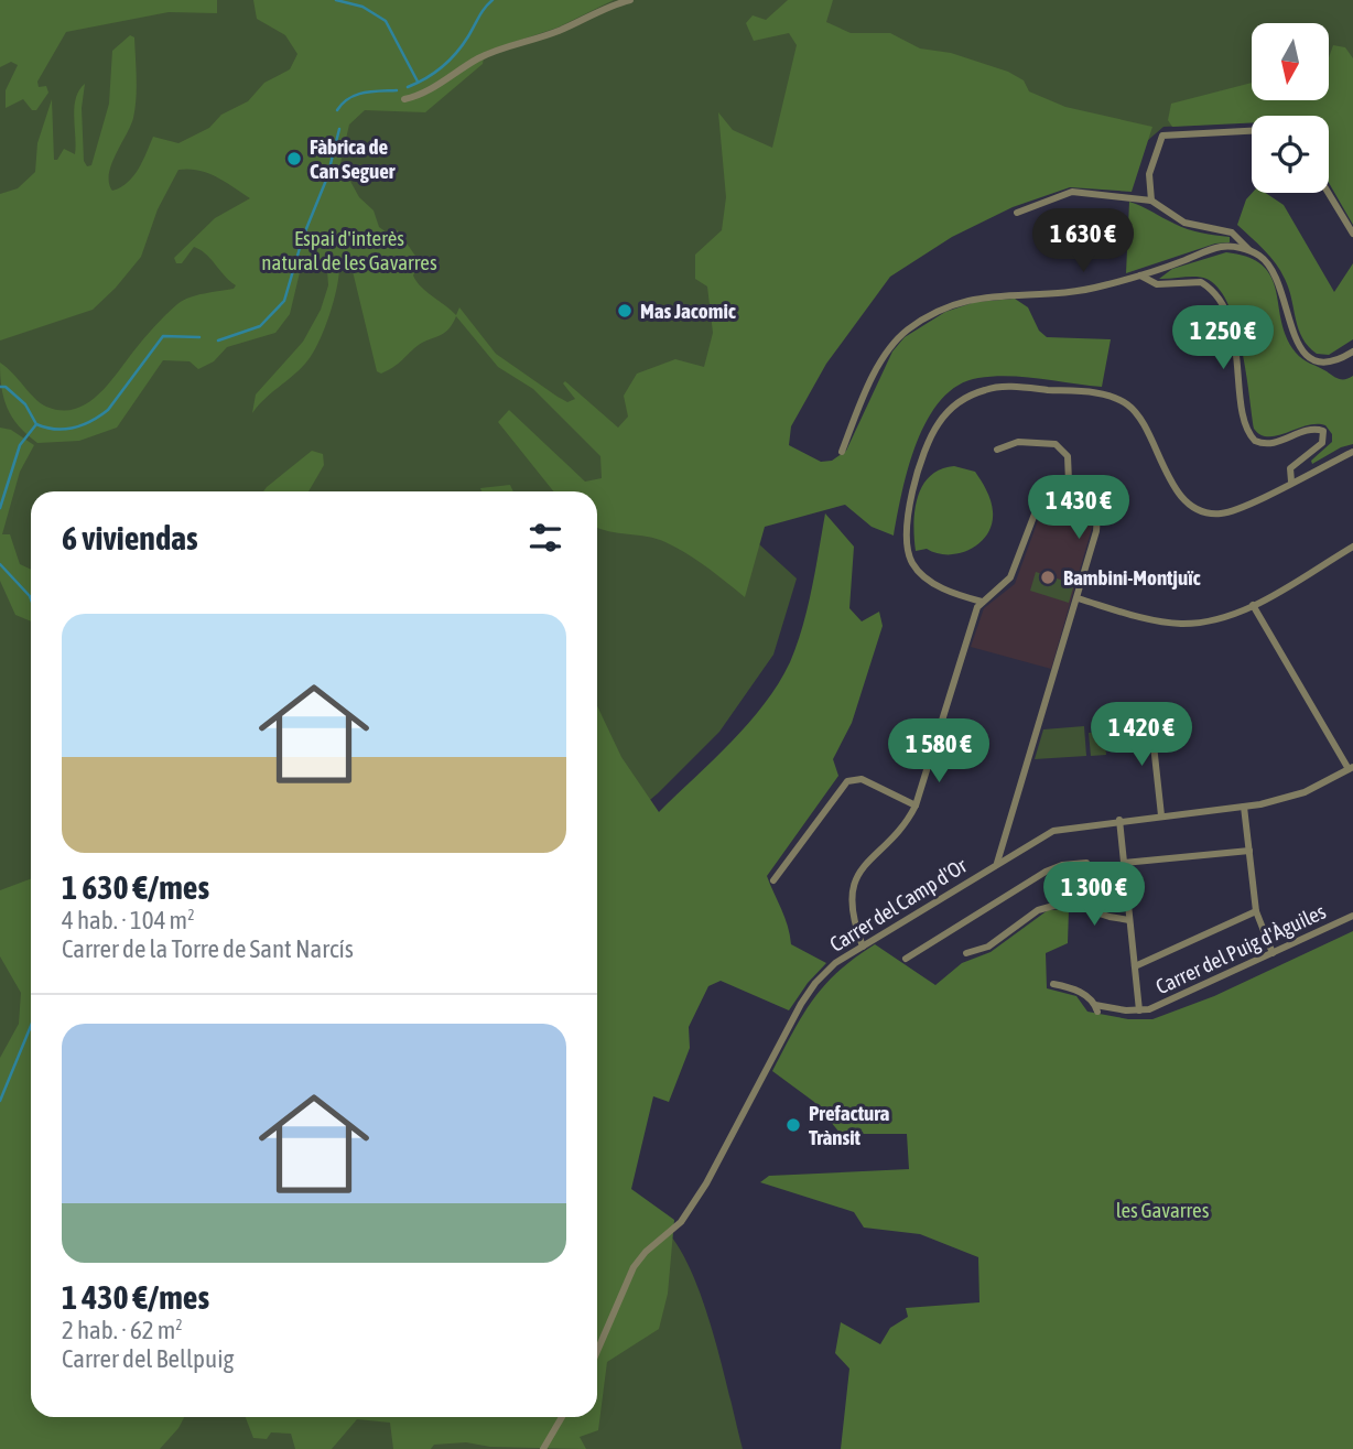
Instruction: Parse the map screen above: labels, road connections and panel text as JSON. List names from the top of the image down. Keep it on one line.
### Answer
{"streets":{"street":["Carrer del Camp d'Or","Carrer del Puig d'Àguiles"]},"parks":["Espai d'interès natural de les Gavarres","les Gavarres"],"places":["Fàbrica de Can Seguer","Mas Jacomic","Bambini-Montjuïc","Prefactura Trànsit"],"north":"bottom","page":{"price":["1 630 €","1 250 €","1 430 €","1 420 €","1 580 €","1 300 €"],"heading":"6 viviendas","list":[{"name":"1 630 €/mes","note":"4 hab. · 104 m² · Carrer de la Torre de Sant Narcís"},{"name":"1 430 €/mes","note":"2 hab. · 62 m² · Carrer del Bellpuig"}]}}
